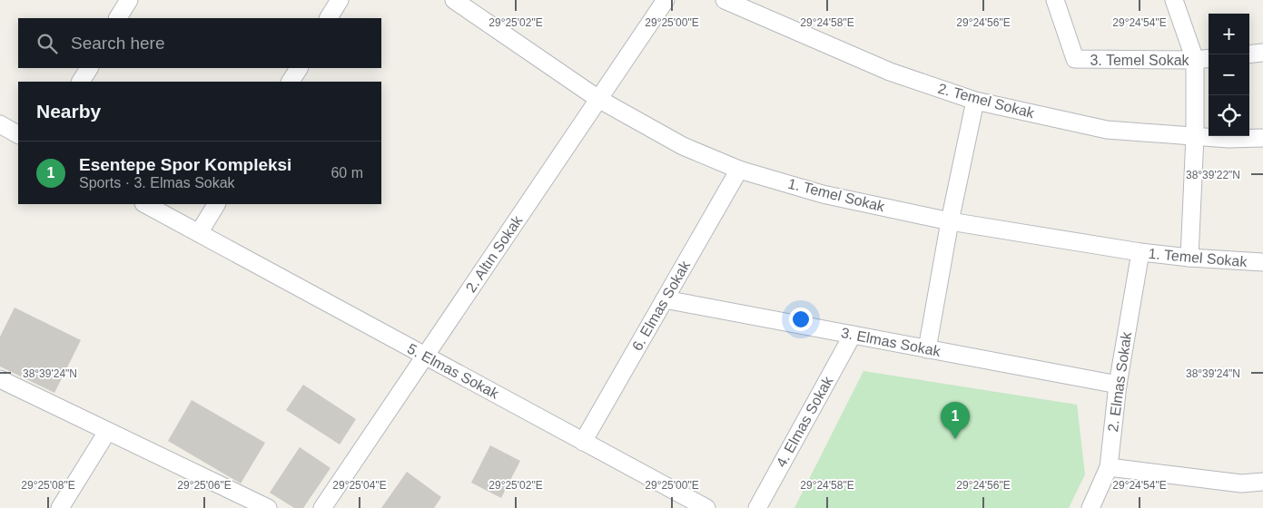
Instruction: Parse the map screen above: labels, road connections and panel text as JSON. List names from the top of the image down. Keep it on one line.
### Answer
{"streets":{"street":["3. Temel Sokak","2. Temel Sokak","1. Temel Sokak","2. Altın Sokak","6. Elmas Sokak","3. Elmas Sokak","5. Elmas Sokak","2. Elmas Sokak","4. Elmas Sokak"]},"crossings":[["1. Temel Sokak","2. Altın Sokak"],["1. Temel Sokak","6. Elmas Sokak"],["1. Temel Sokak","2. Elmas Sokak"],["2. Altın Sokak","5. Elmas Sokak"],["6. Elmas Sokak","3. Elmas Sokak"],["6. Elmas Sokak","5. Elmas Sokak"],["3. Elmas Sokak","2. Elmas Sokak"],["3. Elmas Sokak","4. Elmas Sokak"]],"page":{"map_buttons":["+","−"],"search":"Search here","heading":"Nearby","list":[{"mark":"1","name":"Esentepe Spor Kompleksi","note":"Sports · 3. Elmas Sokak","value":"60 m"}],"pins":"1"},"coordinates":["29°25'02\"E","29°25'00\"E","29°24'58\"E","29°24'56\"E","29°24'54\"E","38°39'22\"N","38°39'24\"N","29°25'08\"E","29°25'06\"E","29°25'04\"E"]}
